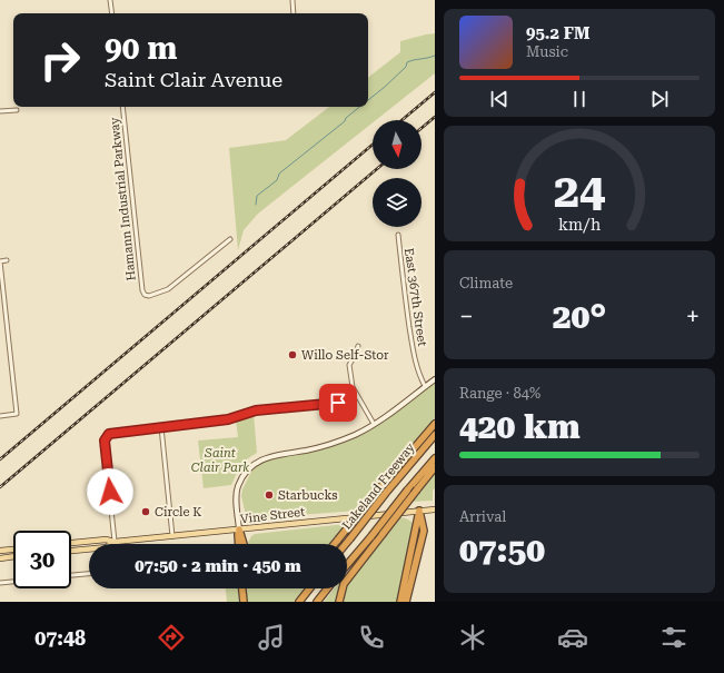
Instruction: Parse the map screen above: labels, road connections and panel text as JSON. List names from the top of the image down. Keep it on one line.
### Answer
{"streets":{"highway":["Lakeland Freeway"],"main road":["Vine Street"],"street":["Hamann Industrial Parkway","East 367th Street"]},"parks":["Saint Clair Park"],"places":["Willo Self-Stor","Starbucks","Circle K"],"north":"bottom","page":{"turn":["90 m","Saint Clair Avenue"],"song":["95.2 FM","Music"],"tile":["Climate",["Range · 84%","420 km"],["Arrival","07:50"]],"heat":["−","20°","+"],"limit":"30","trip":"07:50 · 2 min · 450 m","tabs":"07:48","gauge":["24","km/h"]}}
